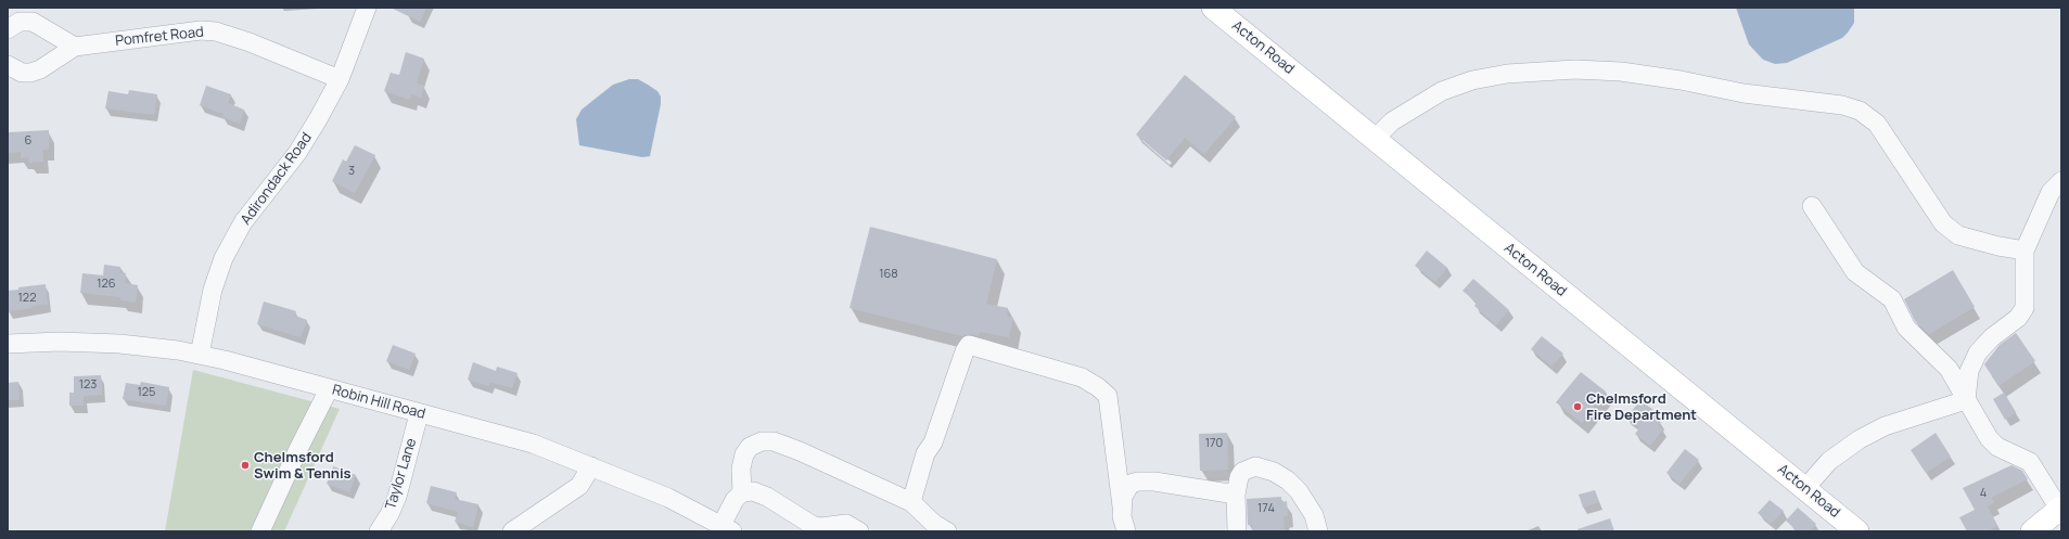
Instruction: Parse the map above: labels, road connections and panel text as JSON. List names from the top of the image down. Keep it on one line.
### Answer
{"streets":{"main road":["Acton Road"],"street":["Pomfret Road","Adirondack Road","Robin Hill Road","Taylor Lane"]},"crossings":[["Pomfret Road","Adirondack Road"],["Adirondack Road","Robin Hill Road"],["Robin Hill Road","Taylor Lane"]],"places":["Chelmsford Fire Department","Chelmsford Swim & Tennis"],"house_numbers":["6","3","168","126","122","123","125","170","4","174"]}
